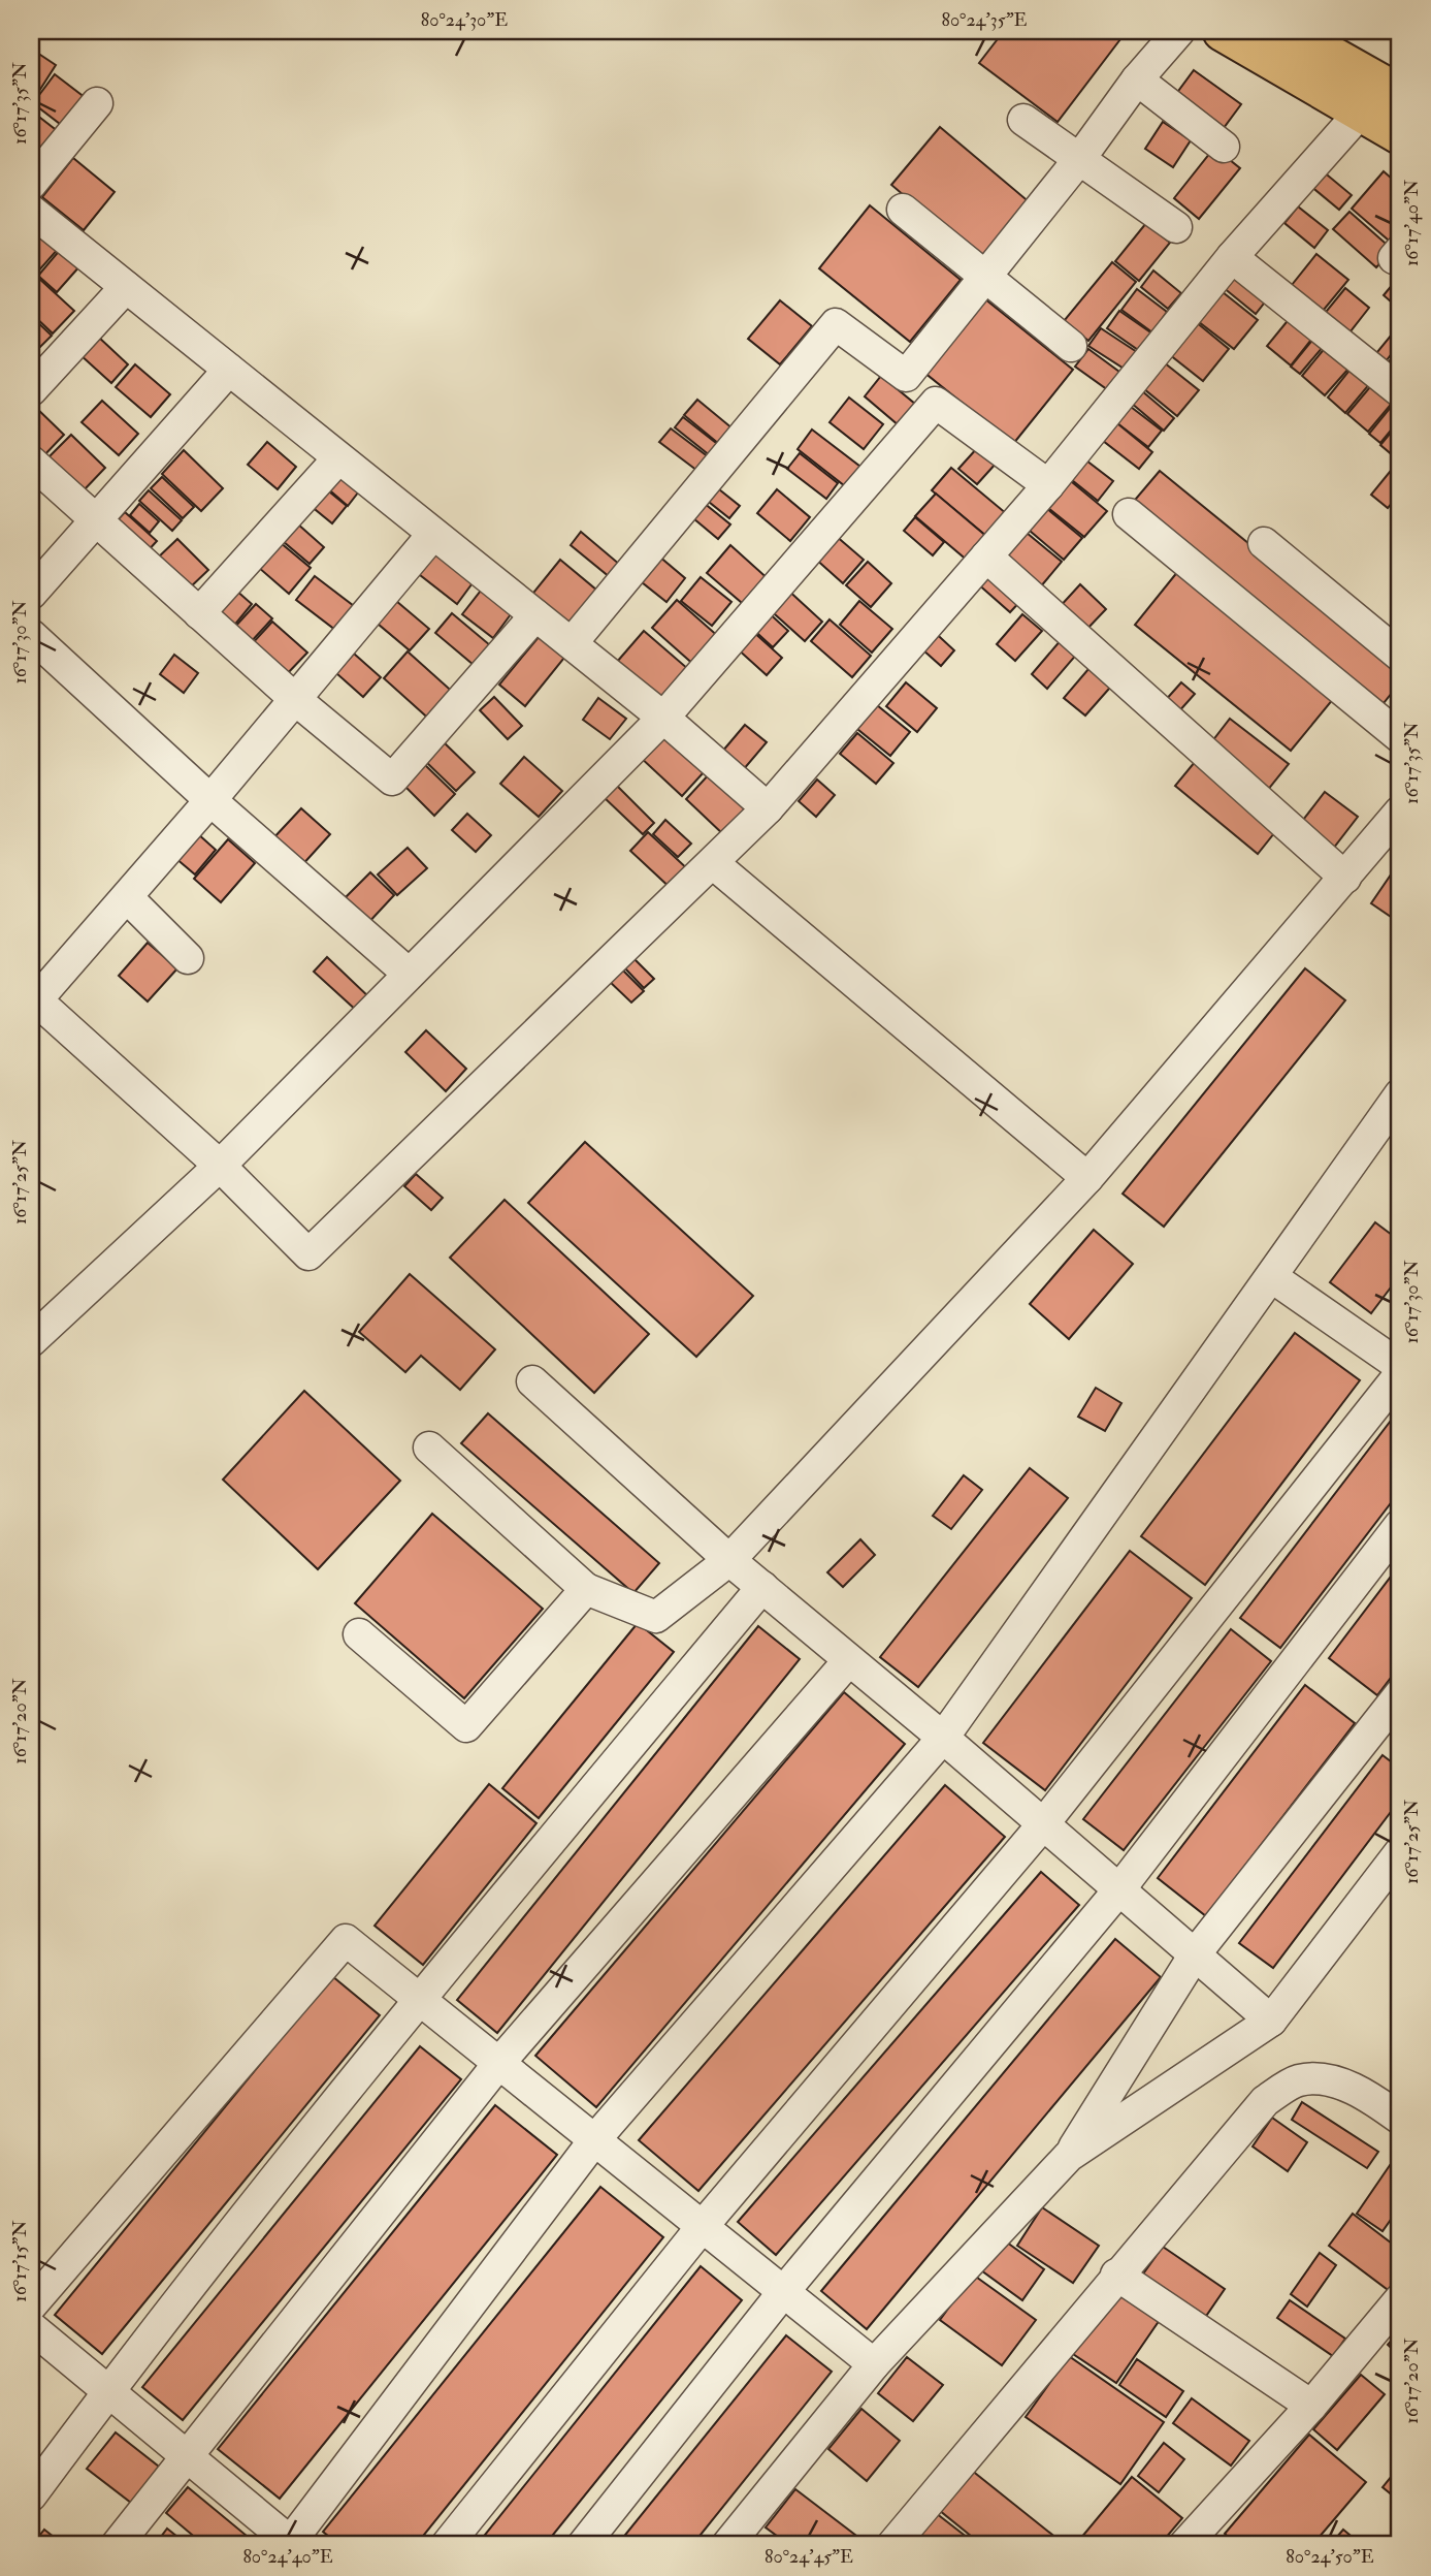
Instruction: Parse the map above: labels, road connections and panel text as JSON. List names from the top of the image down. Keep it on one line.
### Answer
{"coordinates":["80°24'30\"E","80°24'35\"E","16°17'35\"N","16°17'40\"N","16°17'30\"N","16°17'25\"N","16°17'20\"N","16°17'15\"N","80°24'40\"E","80°24'45\"E","80°24'50\"E"]}
